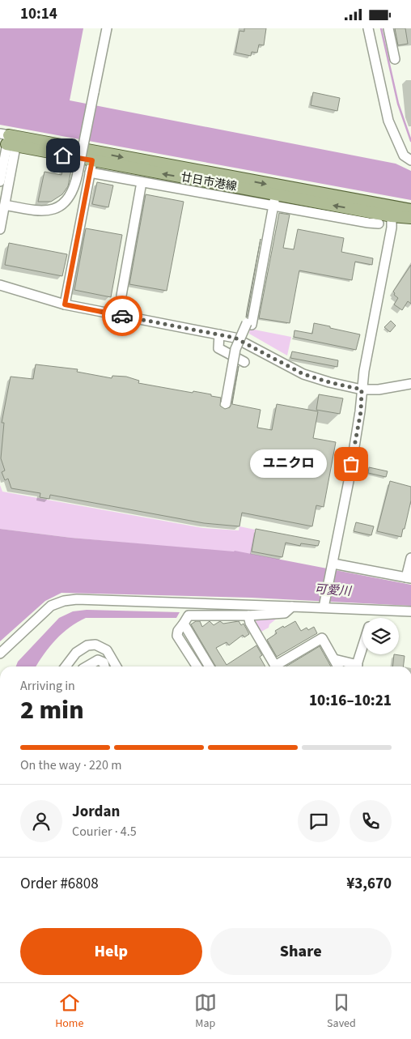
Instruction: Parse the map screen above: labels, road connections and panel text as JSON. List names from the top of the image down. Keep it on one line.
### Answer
{"streets":{"main road":["廿日市港線"]},"water":["可愛川"],"places":["ユニクロ"],"page":{"status":"10:14","bubble":"ユニクロ","heading":["2 min","Arriving in","10:16–10:21"],"panel":["Jordan","Courier · 4.5","Order #6808","¥3,670"],"bar":"On the way · 220 m","buttons":["Help","Share"],"tabs":["Home","Map","Saved"]}}
